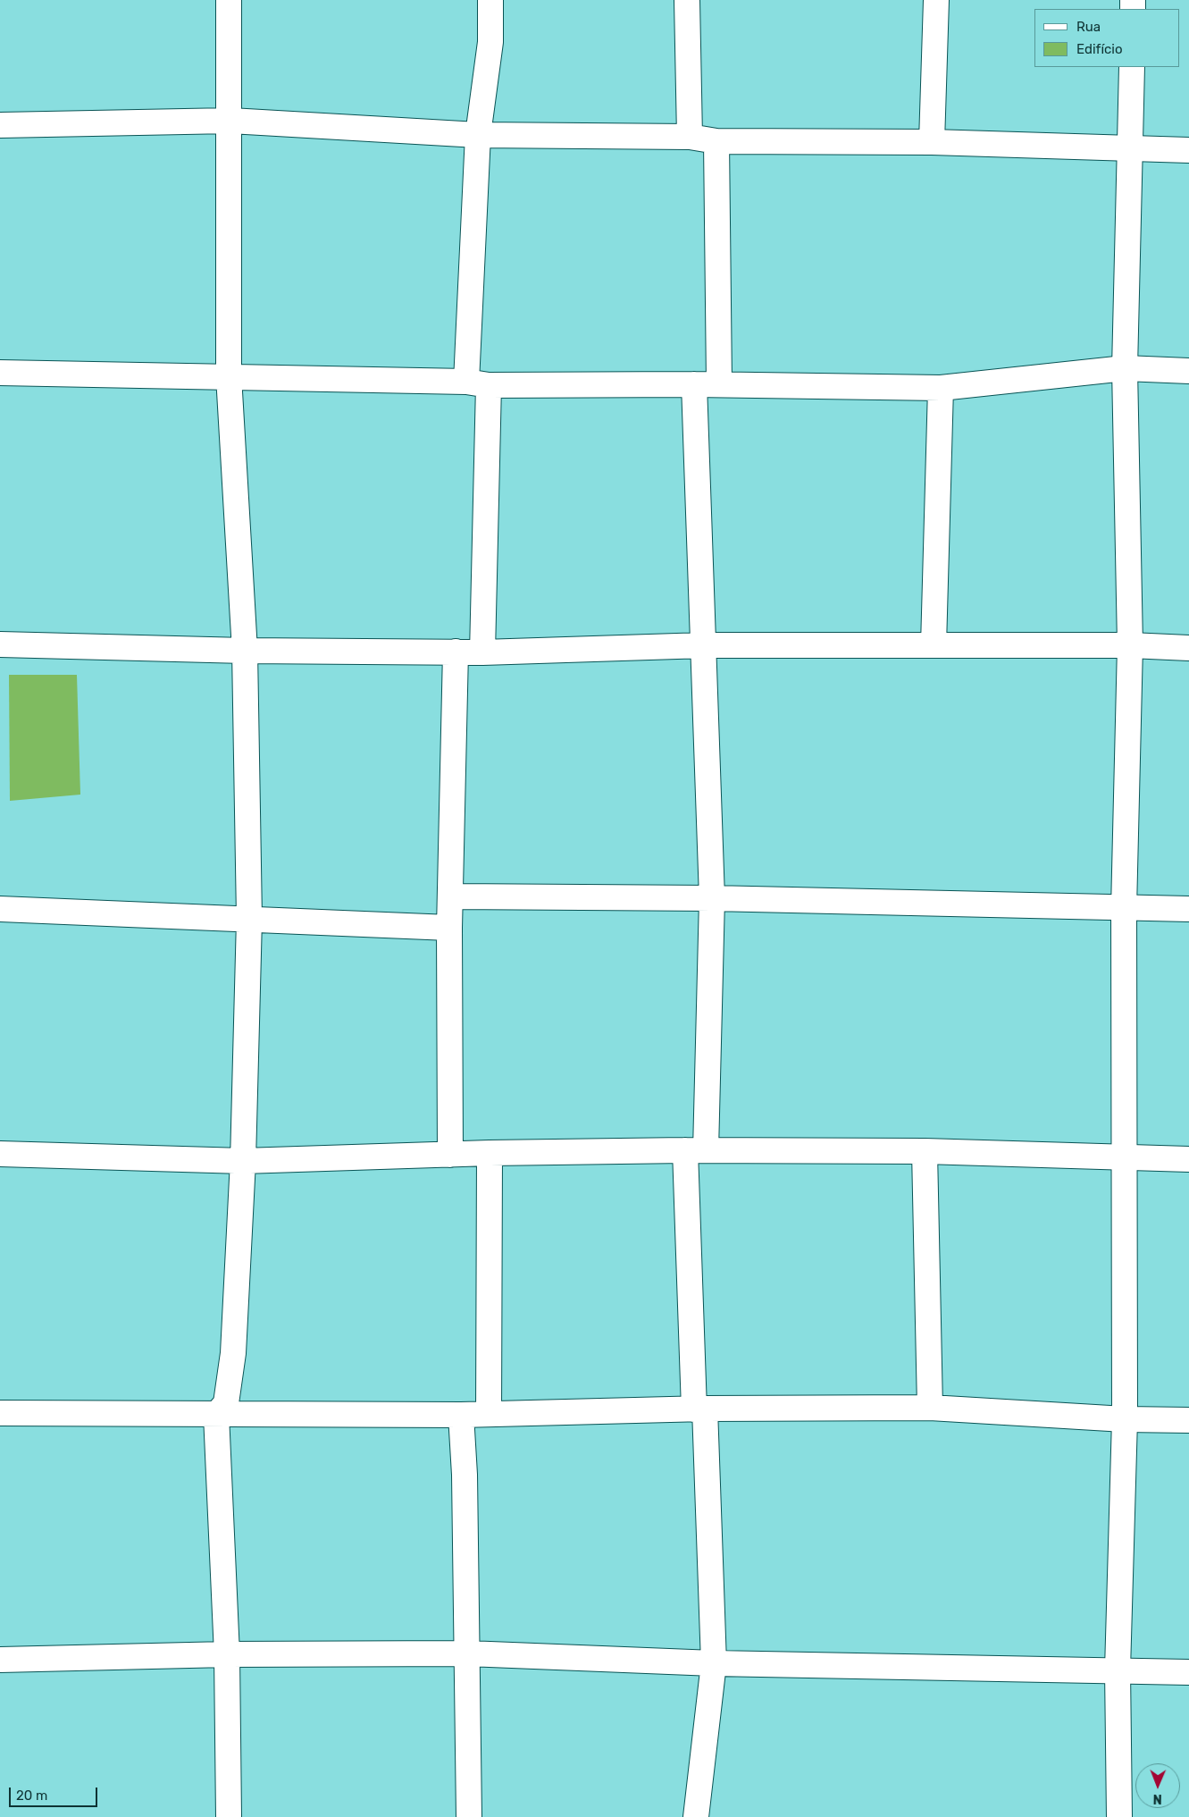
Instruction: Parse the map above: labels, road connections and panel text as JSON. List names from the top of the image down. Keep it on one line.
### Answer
{"legend":["Rua","Edifício"],"scale_bar":"20 m","north":"bottom"}
